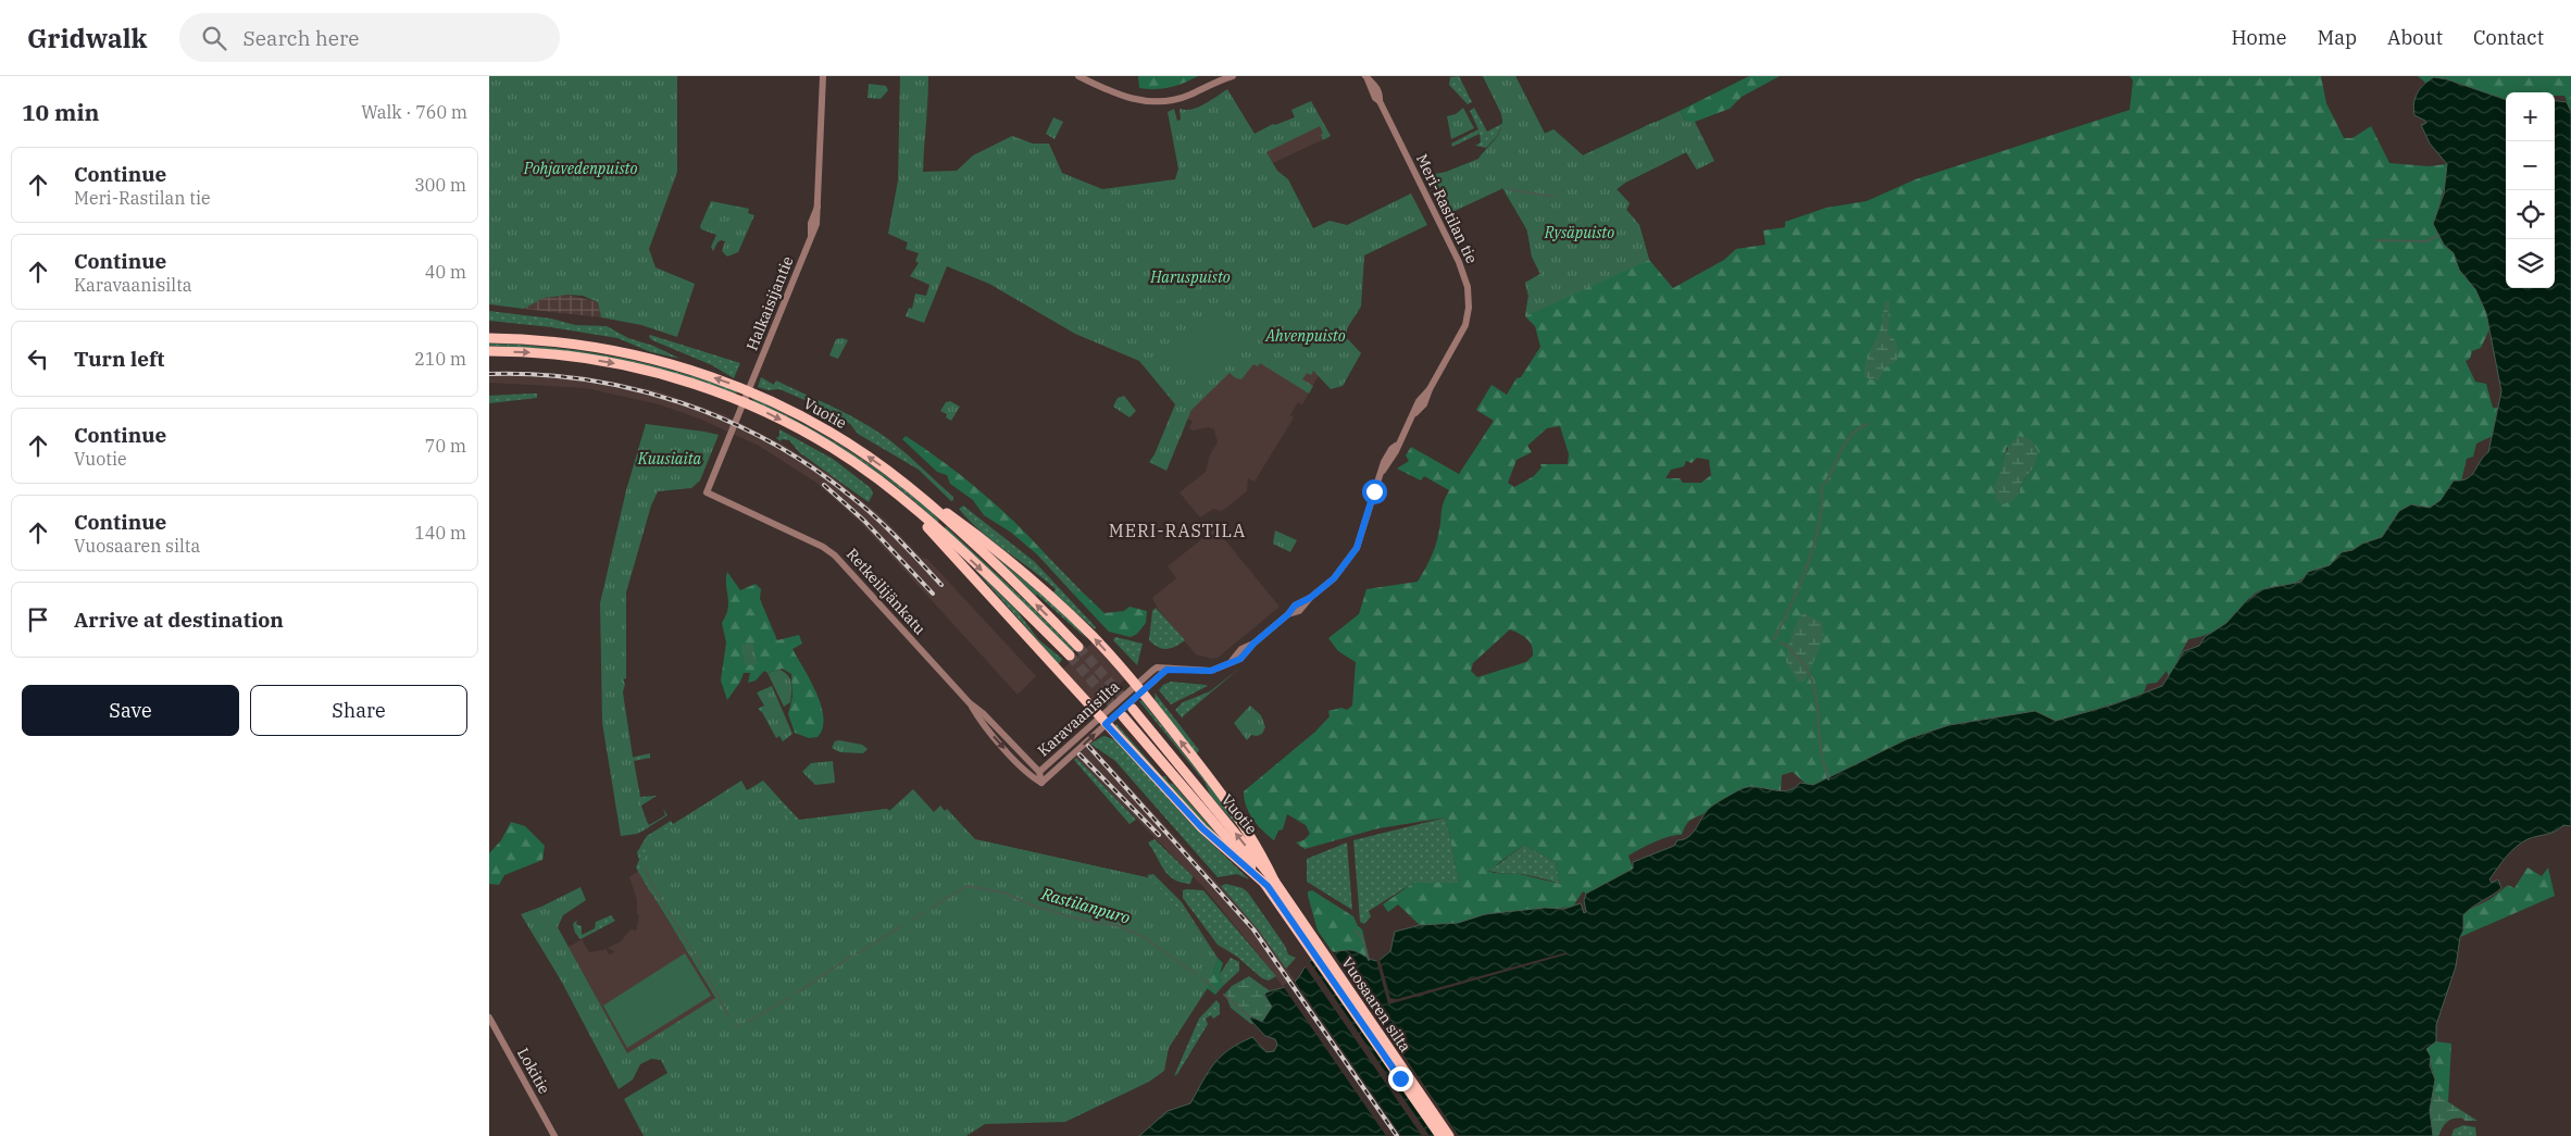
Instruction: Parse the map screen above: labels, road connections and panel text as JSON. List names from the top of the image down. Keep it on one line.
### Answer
{"streets":{"main road":["Vuotie","Vuosaaren silta"],"street":["Meri-Rastilan tie","Halkaisijantie","Retkeilijänkatu","Karavaanisilta","Lokitie"]},"crossings":[["Meri-Rastilan tie","Karavaanisilta"],["Halkaisijantie","Retkeilijänkatu"],["Vuotie","Vuosaaren silta"],["Retkeilijänkatu","Karavaanisilta"]],"districts":["MERI-RASTILA"],"water":["Rastilanpuro"],"parks":["Pohjavedenpuisto","Rysäpuisto","Haruspuisto","Ahvenpuisto","Kuusiaita"],"page":{"header":"Gridwalk","search":"Search here","nav":["Home","Map","About","Contact"],"heading":["10 min","Walk · 760 m"],"map_buttons":["+","−"],"list":[["Continue","Meri-Rastilan tie","300 m"],["Continue","Karavaanisilta","40 m"],["Turn left","210 m"],["Continue","Vuotie","70 m"],["Continue","Vuosaaren silta","140 m"],"Arrive at destination"],"buttons":["Save","Share"]}}
